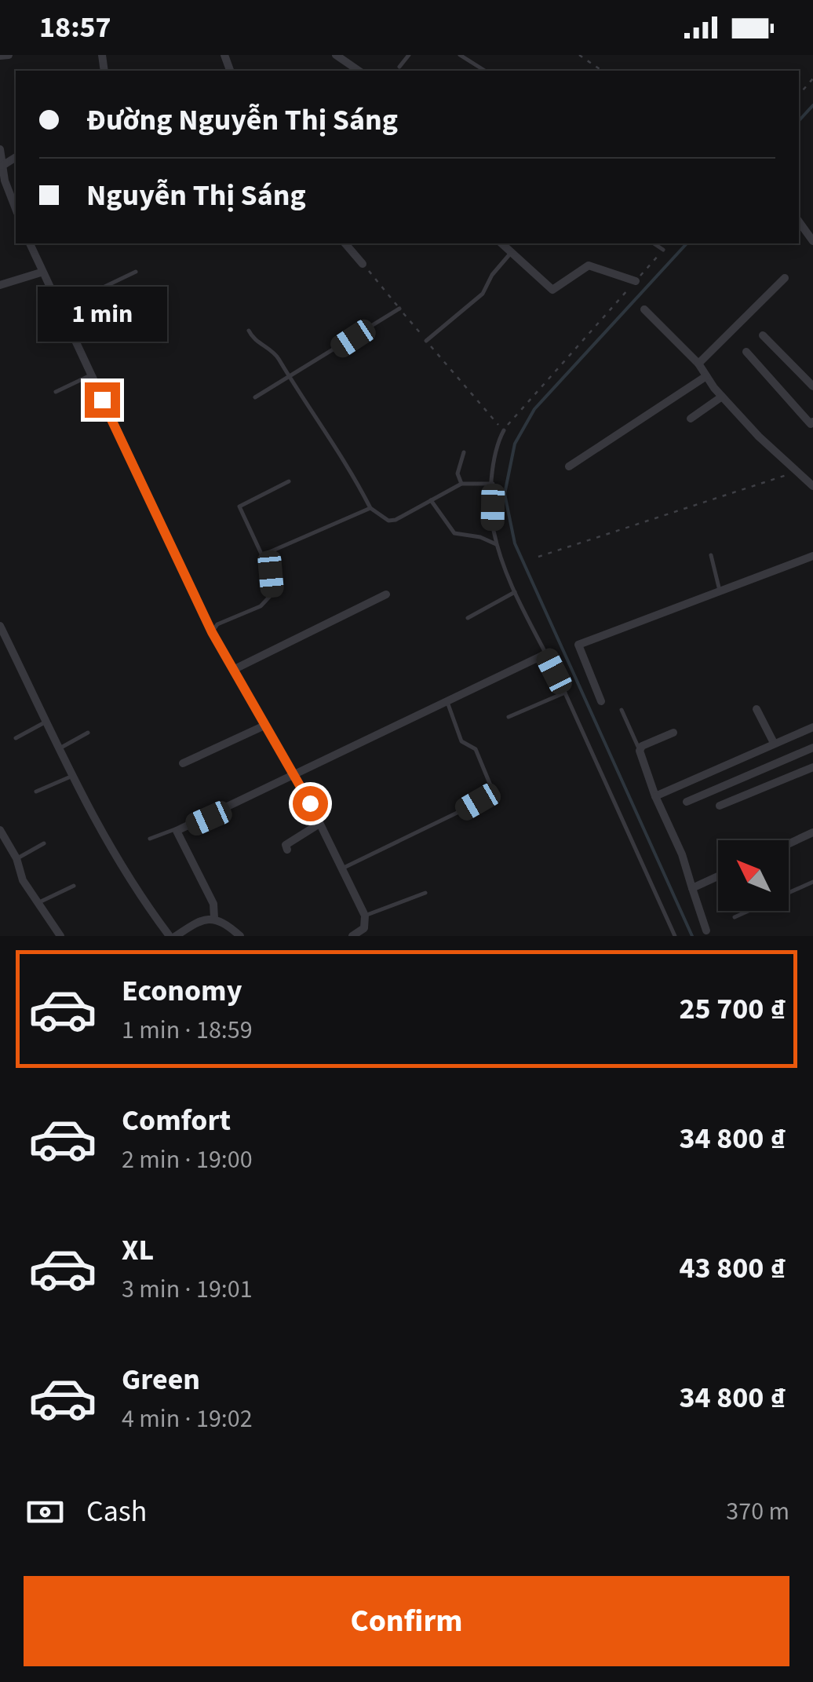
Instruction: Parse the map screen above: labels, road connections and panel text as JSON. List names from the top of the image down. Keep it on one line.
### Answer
{"north":"top left","page":{"status":"18:57","banner":["Đường Nguyễn Thị Sáng","Nguyễn Thị Sáng"],"bubble":"1 min","list":[{"name":"Economy","note":"1 min · 18:59","value":"25 700 ₫"},{"name":"Comfort","note":"2 min · 19:00","value":"34 800 ₫"},{"name":"XL","note":"3 min · 19:01","value":"43 800 ₫"},{"name":"Green","note":"4 min · 19:02","value":"34 800 ₫"}],"pay":["Cash","370 m"],"buttons":"Confirm"}}
